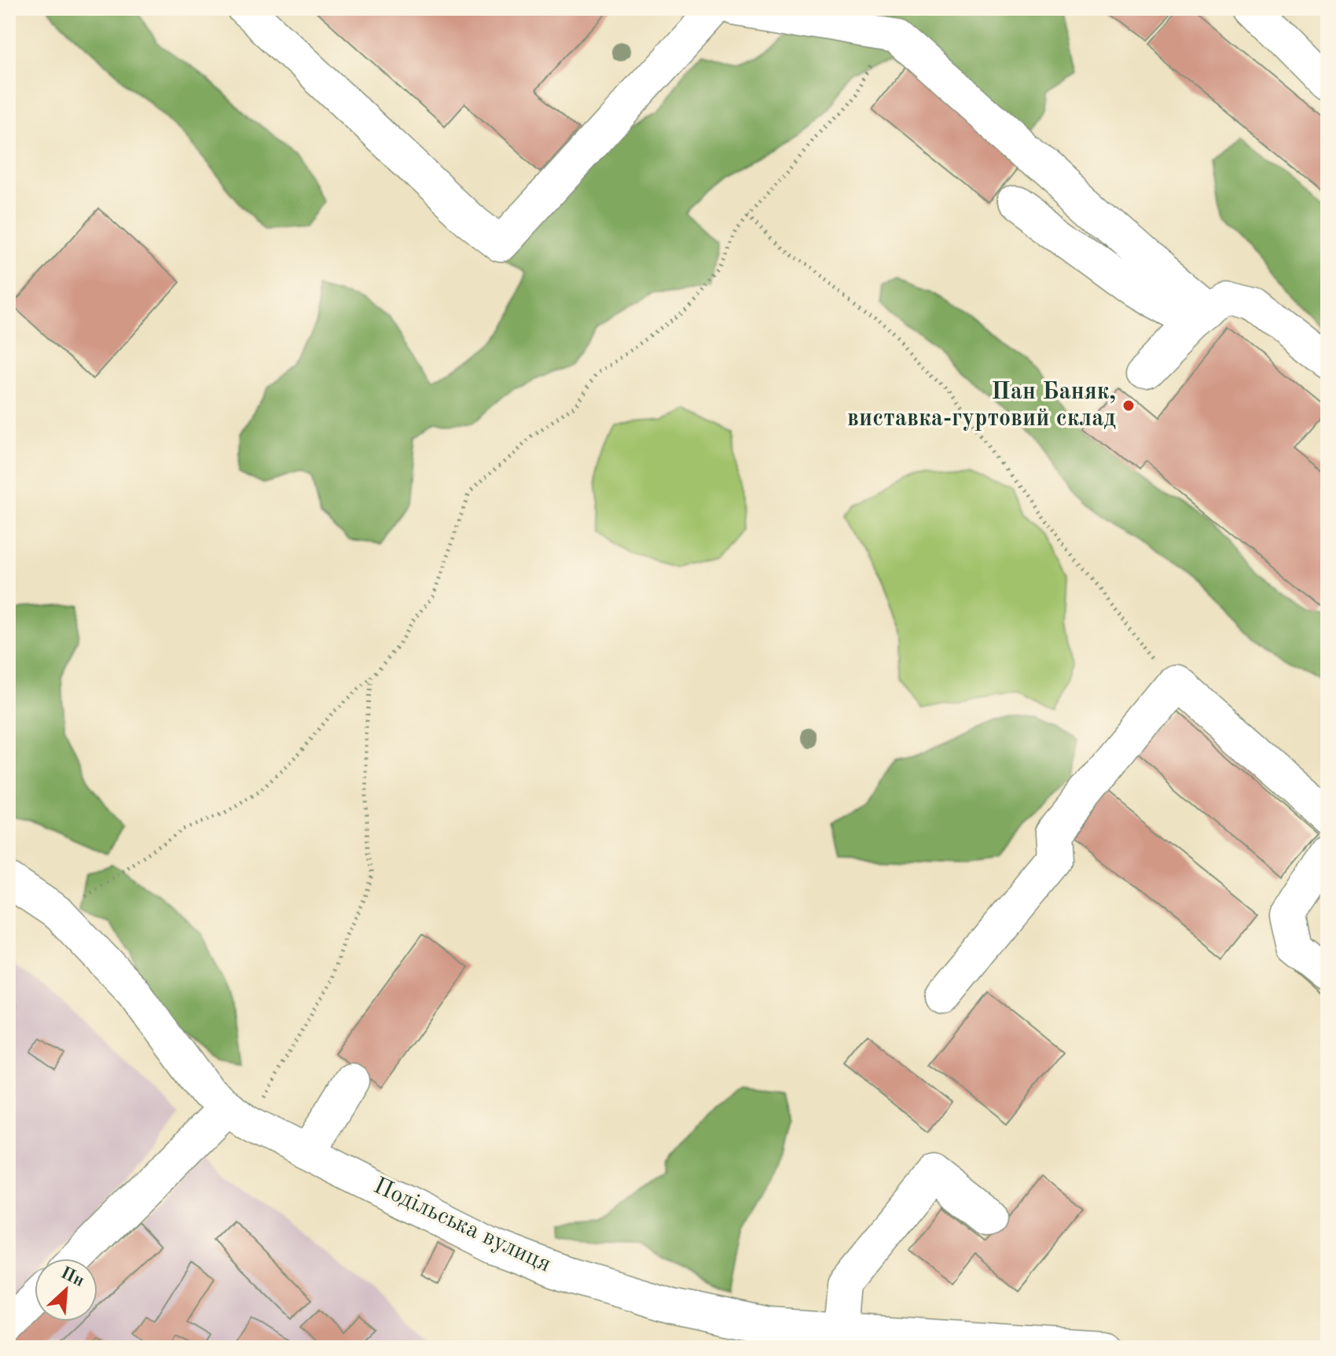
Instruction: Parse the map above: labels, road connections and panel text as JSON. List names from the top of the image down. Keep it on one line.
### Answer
{"streets":{"street":["Подільська вулиця"]},"places":["Пан Баняк, виставка-гуртовий склад"],"north":"top right"}
